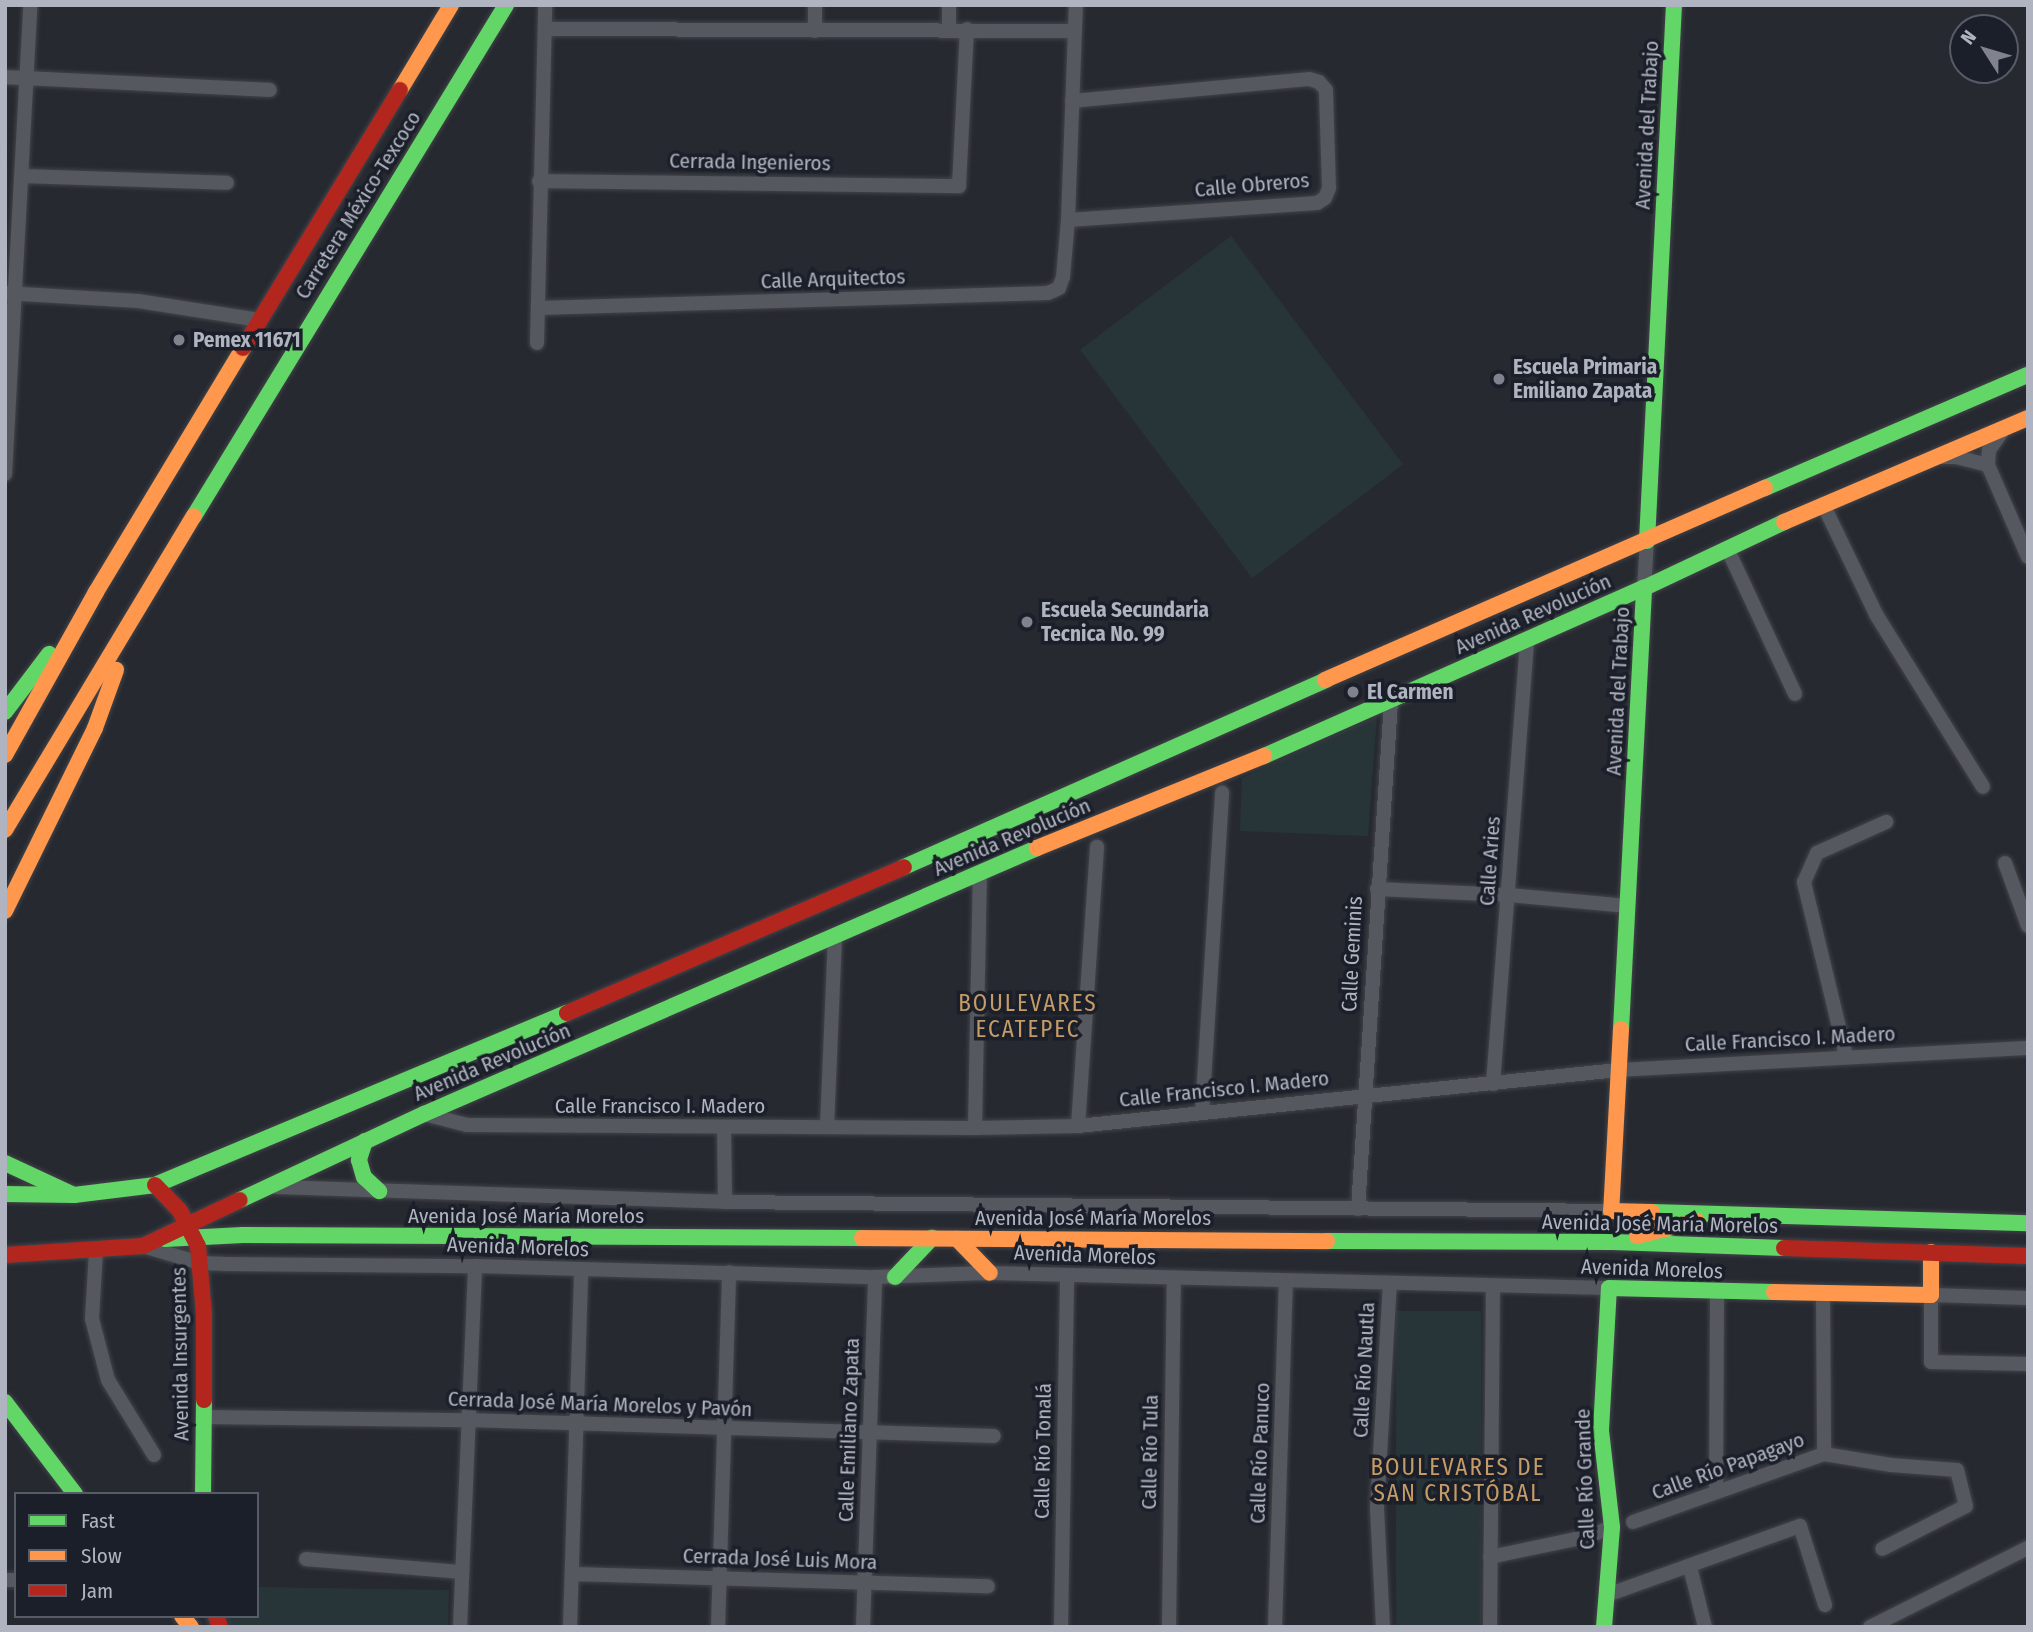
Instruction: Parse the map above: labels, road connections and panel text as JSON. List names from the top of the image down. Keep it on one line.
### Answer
{"streets":{"main road":["Avenida del Trabajo","Carretera México-Texcoco","Avenida Revolución","Avenida José María Morelos","Avenida Morelos","Avenida Insurgentes","Calle Río Grande"],"street":["Cerrada Ingenieros","Calle Obreros","Calle Arquitectos","Calle Aries","Calle Geminis","Calle Francisco I. Madero","Calle Río Nautla","Cerrada José María Morelos y Pavón","Calle Emiliano Zapata","Calle Río Tonalá","Calle Río Tula","Calle Río Panuco","Calle Río Papagayo","Cerrada José Luis Mora"]},"crossings":[["Avenida del Trabajo","Avenida Revolución"],["Avenida del Trabajo","Calle Francisco I. Madero"],["Avenida del Trabajo","Avenida José María Morelos"],["Calle Obreros","Calle Arquitectos"],["Avenida Revolución","Calle Aries"],["Avenida Revolución","Calle Geminis"],["Avenida Revolución","Calle Francisco I. Madero"],["Avenida Revolución","Avenida José María Morelos"],["Avenida Revolución","Avenida Morelos"],["Avenida Revolución","Avenida Insurgentes"],["Calle Aries","Calle Francisco I. Madero"],["Calle Geminis","Calle Francisco I. Madero"],["Calle Geminis","Avenida José María Morelos"],["Avenida José María Morelos","Avenida Insurgentes"],["Avenida Morelos","Avenida Insurgentes"],["Avenida Morelos","Calle Río Nautla"],["Avenida Morelos","Calle Emiliano Zapata"],["Avenida Morelos","Calle Río Tonalá"],["Avenida Morelos","Calle Río Tula"],["Avenida Morelos","Calle Río Panuco"],["Avenida Morelos","Calle Río Grande"],["Avenida Insurgentes","Cerrada José María Morelos y Pavón"],["Cerrada José María Morelos y Pavón","Calle Emiliano Zapata"],["Calle Emiliano Zapata","Cerrada José Luis Mora"]],"districts":["BOULEVARES ECATEPEC","BOULEVARES DE SAN CRISTÓBAL"],"places":["Pemex 11671","Escuela Primaria Emiliano Zapata","Escuela Secundaria Tecnica No. 99","El Carmen"],"legend":["Fast","Slow","Jam"],"north":"top left"}
